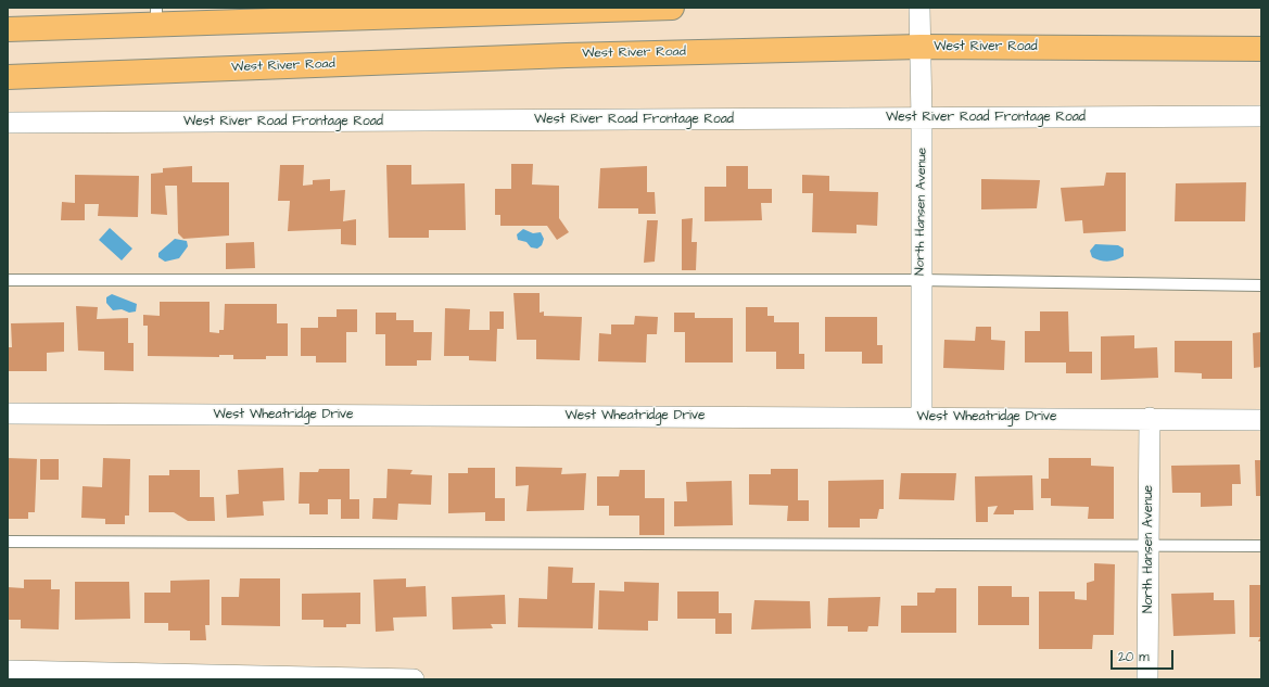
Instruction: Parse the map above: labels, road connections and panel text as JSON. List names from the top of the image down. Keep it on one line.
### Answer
{"streets":{"main road":["West River Road"],"street":["West River Road Frontage Road","North Hansen Avenue","West Wheatridge Drive"]},"crossings":[["West River Road","North Hansen Avenue"],["West River Road Frontage Road","North Hansen Avenue"],["North Hansen Avenue","West Wheatridge Drive"]],"scale_bar":"20 m"}
